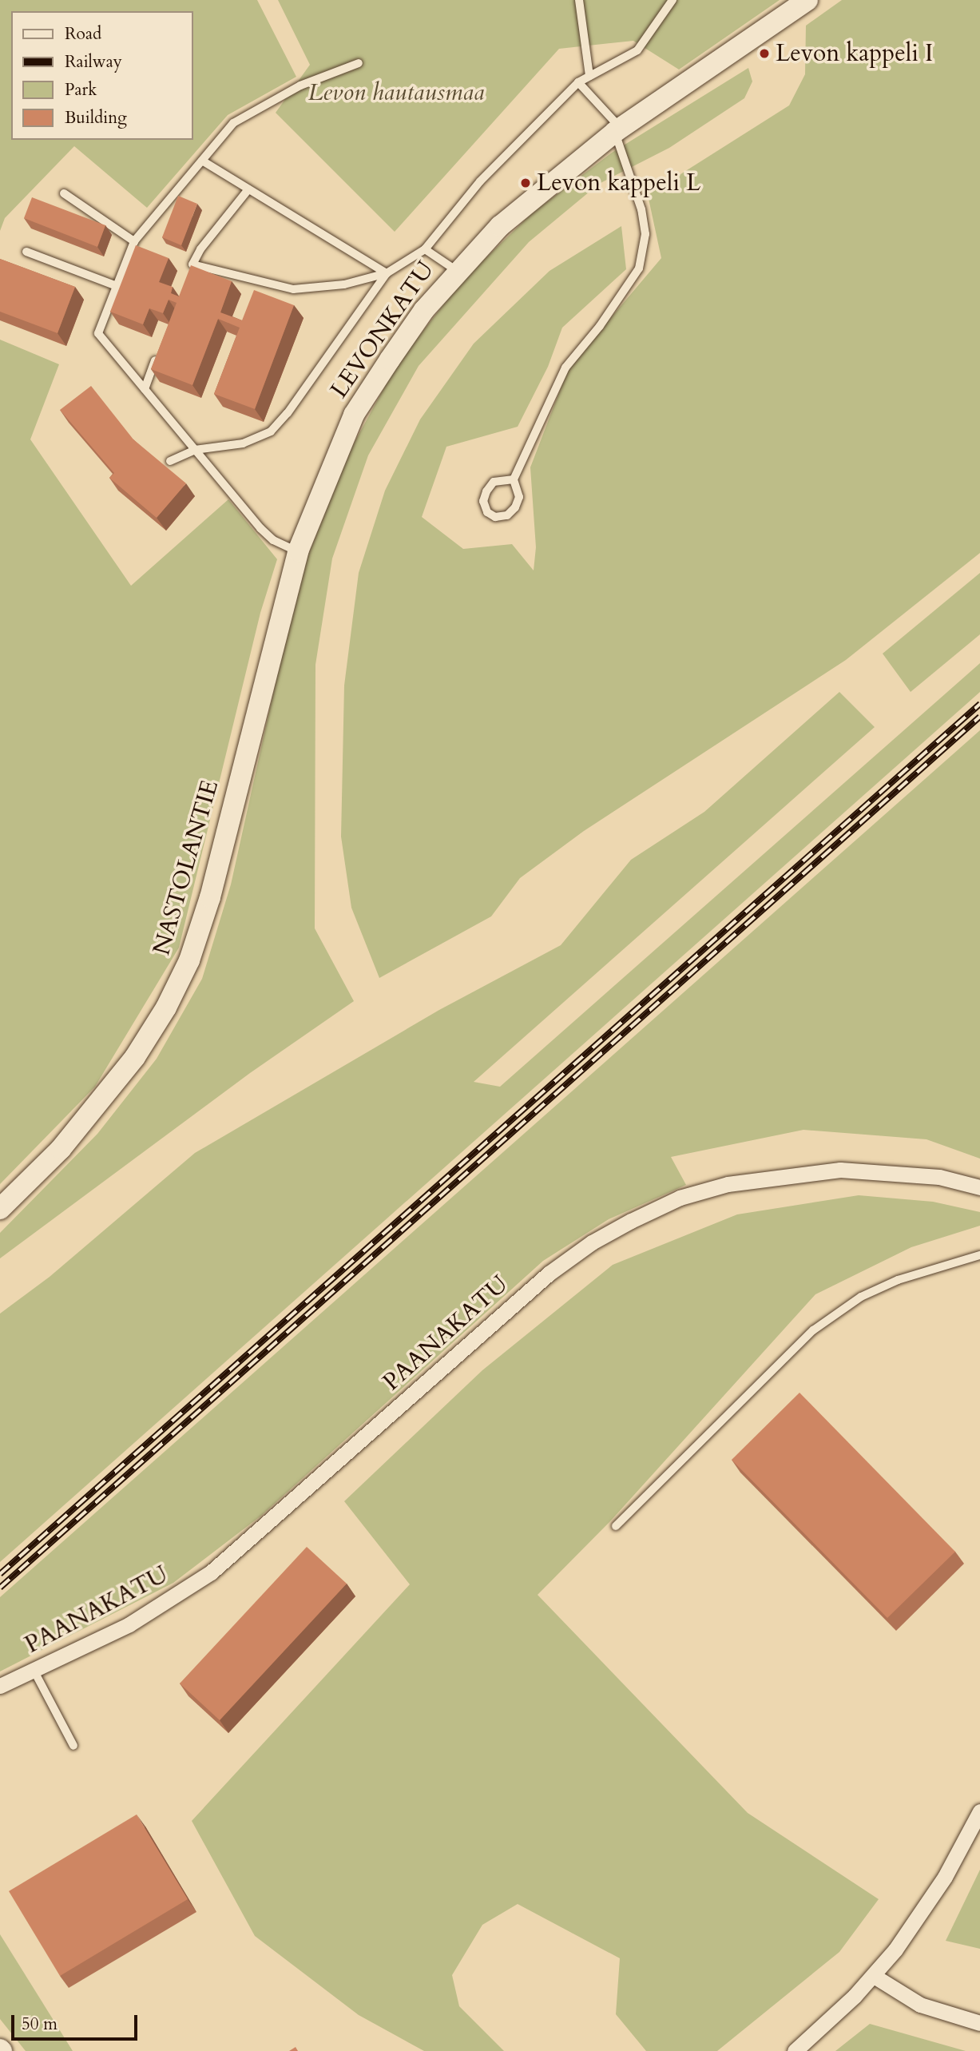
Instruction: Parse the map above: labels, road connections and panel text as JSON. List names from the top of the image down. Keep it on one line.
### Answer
{"streets":{"main road":["LEVONKATU","NASTOLANTIE"],"street":["PAANAKATU"]},"crossings":[["LEVONKATU","NASTOLANTIE"]],"parks":["Levon hautausmaa"],"places":["Levon kappeli I","Levon kappeli L"],"legend":["Road","Railway","Park","Building"],"scale_bar":"50 m"}
